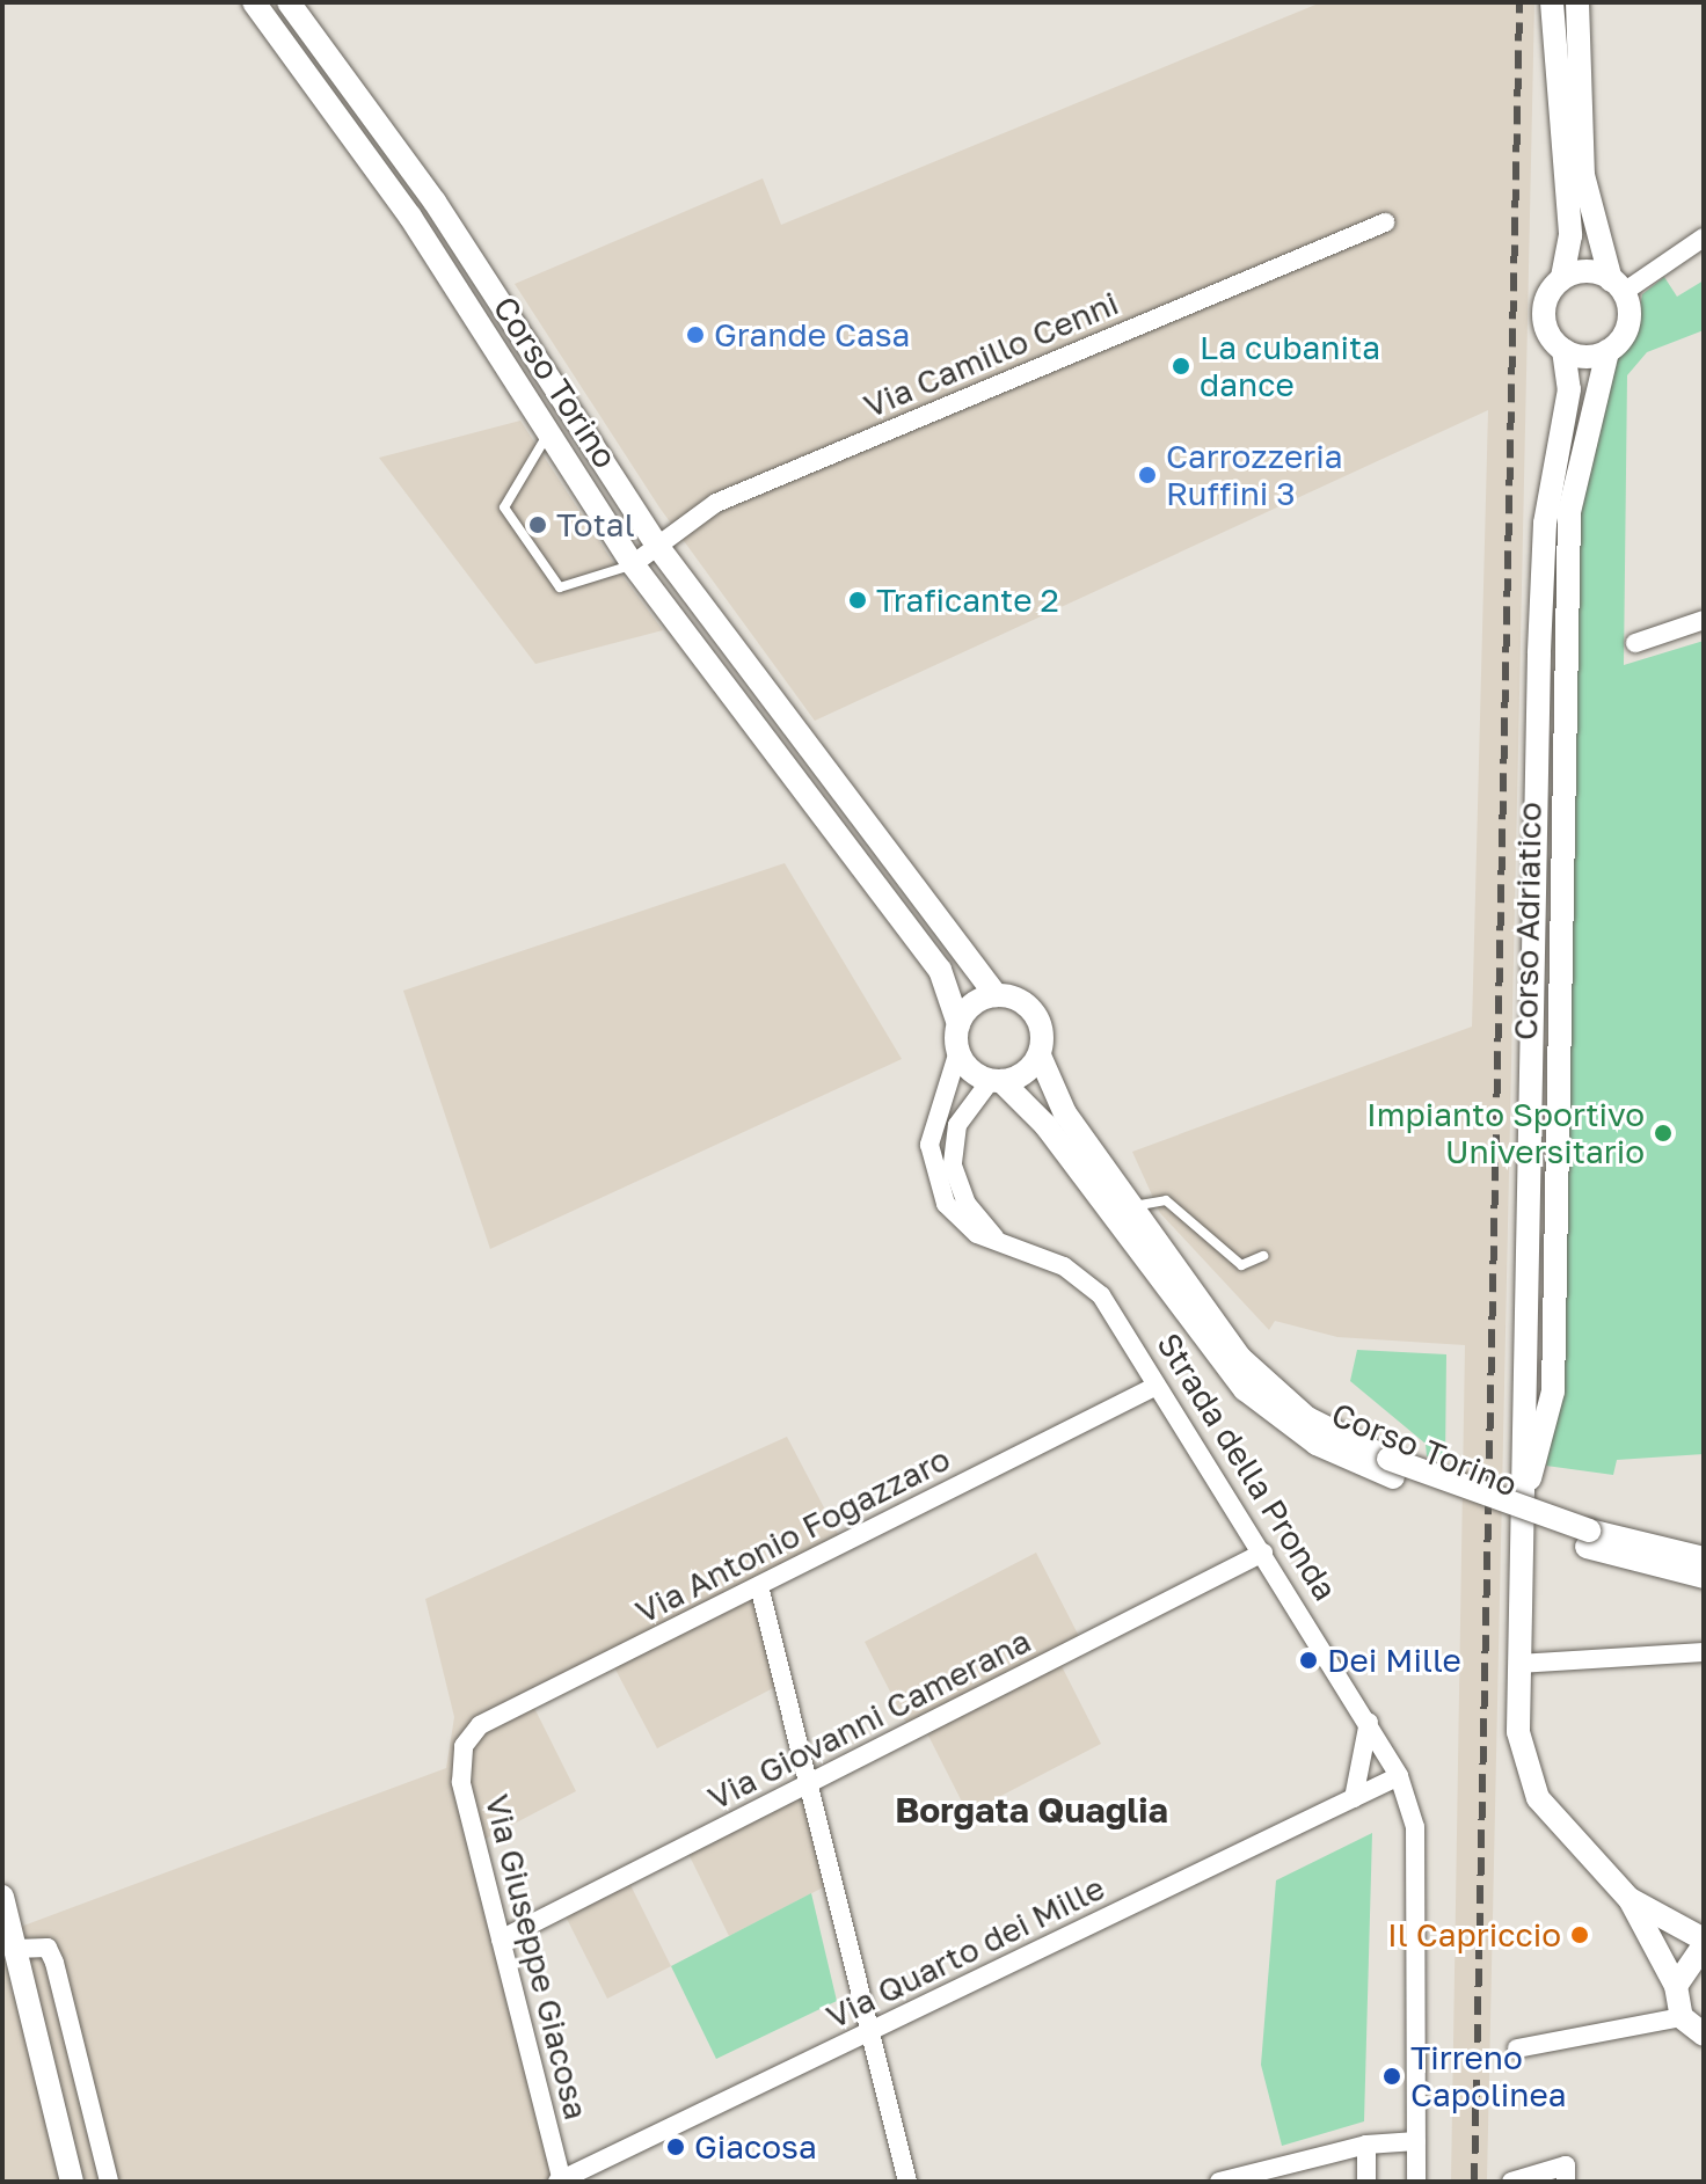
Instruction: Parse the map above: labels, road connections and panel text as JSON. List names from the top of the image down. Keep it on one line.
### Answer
{"streets":{"street":["Via Camillo Cenni","Corso Torino","Corso Adriatico","Strada della Pronda","Via Antonio Fogazzaro","Via Giovanni Camerana","Via Quarto dei Mille","Via Giuseppe Giacosa"]},"crossings":[["Via Camillo Cenni","Corso Torino"],["Corso Torino","Strada della Pronda"],["Strada della Pronda","Via Antonio Fogazzaro"],["Strada della Pronda","Via Giovanni Camerana"],["Strada della Pronda","Via Quarto dei Mille"],["Via Antonio Fogazzaro","Via Giuseppe Giacosa"],["Via Giovanni Camerana","Via Giuseppe Giacosa"],["Via Quarto dei Mille","Via Giuseppe Giacosa"]],"districts":["Borgata Quaglia"],"places":["Grande Casa","La cubanita dance","Carrozzeria Ruffini 3","Total","Traficante 2","Impianto Sportivo Universitario","Dei Mille","Il Capriccio","Tirreno Capolinea","Giacosa"]}
